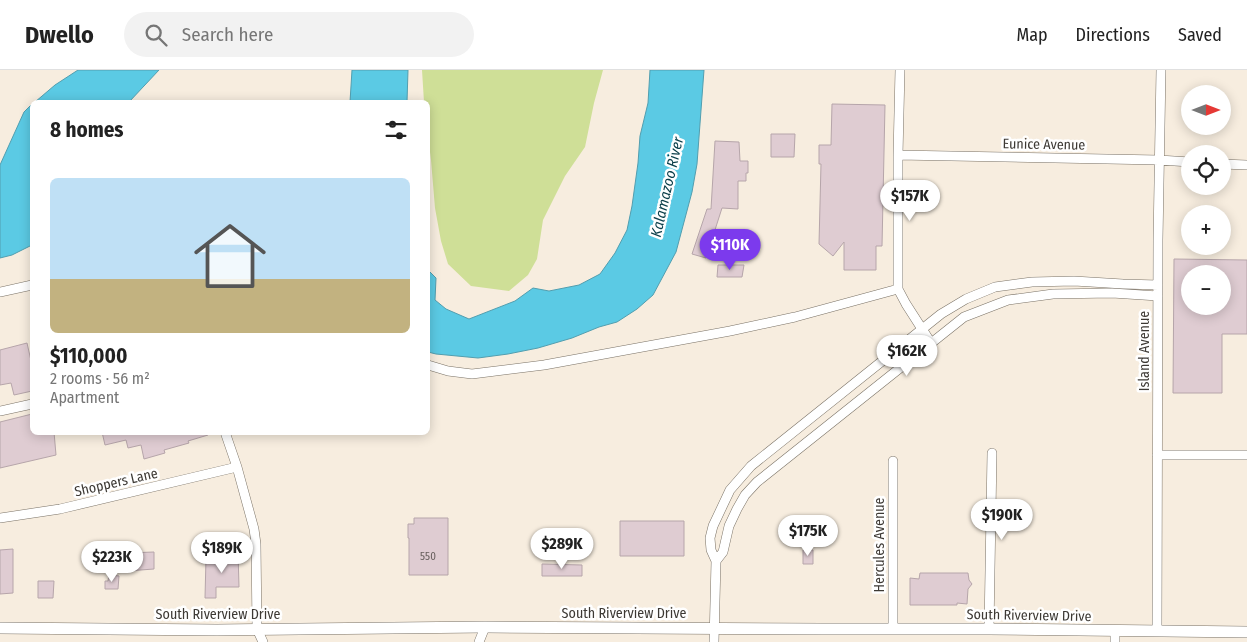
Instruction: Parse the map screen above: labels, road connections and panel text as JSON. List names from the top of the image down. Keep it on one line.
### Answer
{"streets":{"street":["Eunice Avenue","Island Avenue","Shoppers Lane","Hercules Avenue","South Riverview Drive"]},"crossings":[["Eunice Avenue","Island Avenue"],["Island Avenue","South Riverview Drive"],["Hercules Avenue","South Riverview Drive"]],"water":["Kalamazoo River"],"house_numbers":["550"],"north":"right","page":{"header":"Dwello","search":"Search here","nav":["Map","Directions","Saved"],"map_buttons":["+","−"],"heading":"8 homes","list":[{"name":"$110,000","note":"2 rooms · 56 m² · Apartment"}],"price":["$157K","$110K","$162K","$190K","$175K","$289K","$189K","$223K"]}}
